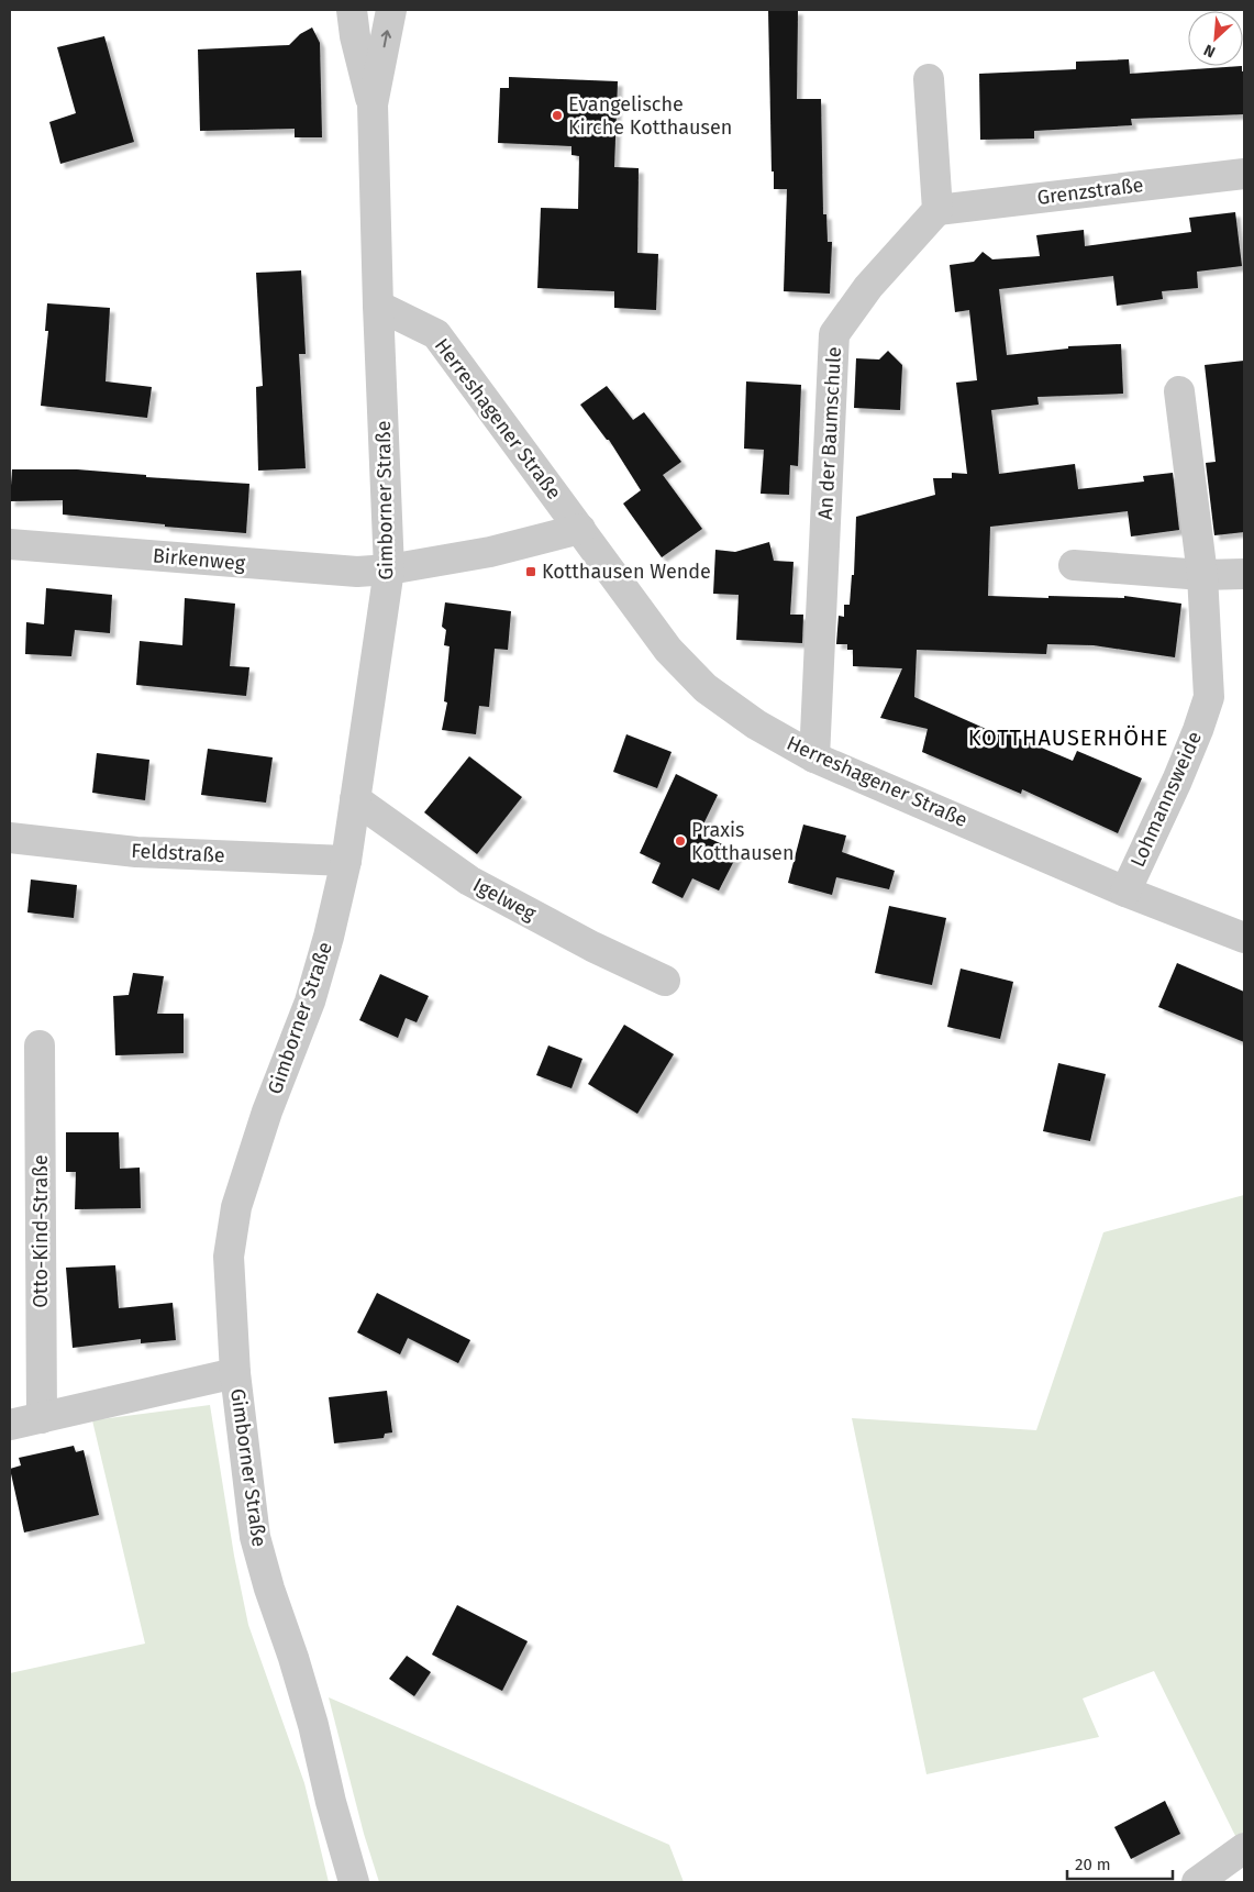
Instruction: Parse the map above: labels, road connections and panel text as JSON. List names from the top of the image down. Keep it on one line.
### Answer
{"streets":{"street":["Grenzstraße","Herreshagener Straße","An der Baumschule","Gimborner Straße","Birkenweg","Lohmannsweide","Feldstraße","Igelweg","Otto-Kind-Straße"]},"crossings":[["Grenzstraße","An der Baumschule"],["Herreshagener Straße","An der Baumschule"],["Herreshagener Straße","Gimborner Straße"],["Herreshagener Straße","Lohmannsweide"],["Gimborner Straße","Birkenweg"],["Gimborner Straße","Feldstraße"],["Gimborner Straße","Igelweg"]],"districts":["KOTTHAUSERHÖHE"],"places":{"other":["Evangelische Kirche Kotthausen","Praxis Kotthausen"],"transit":["Kotthausen Wende"]},"scale_bar":"20 m","north":"bottom left"}
